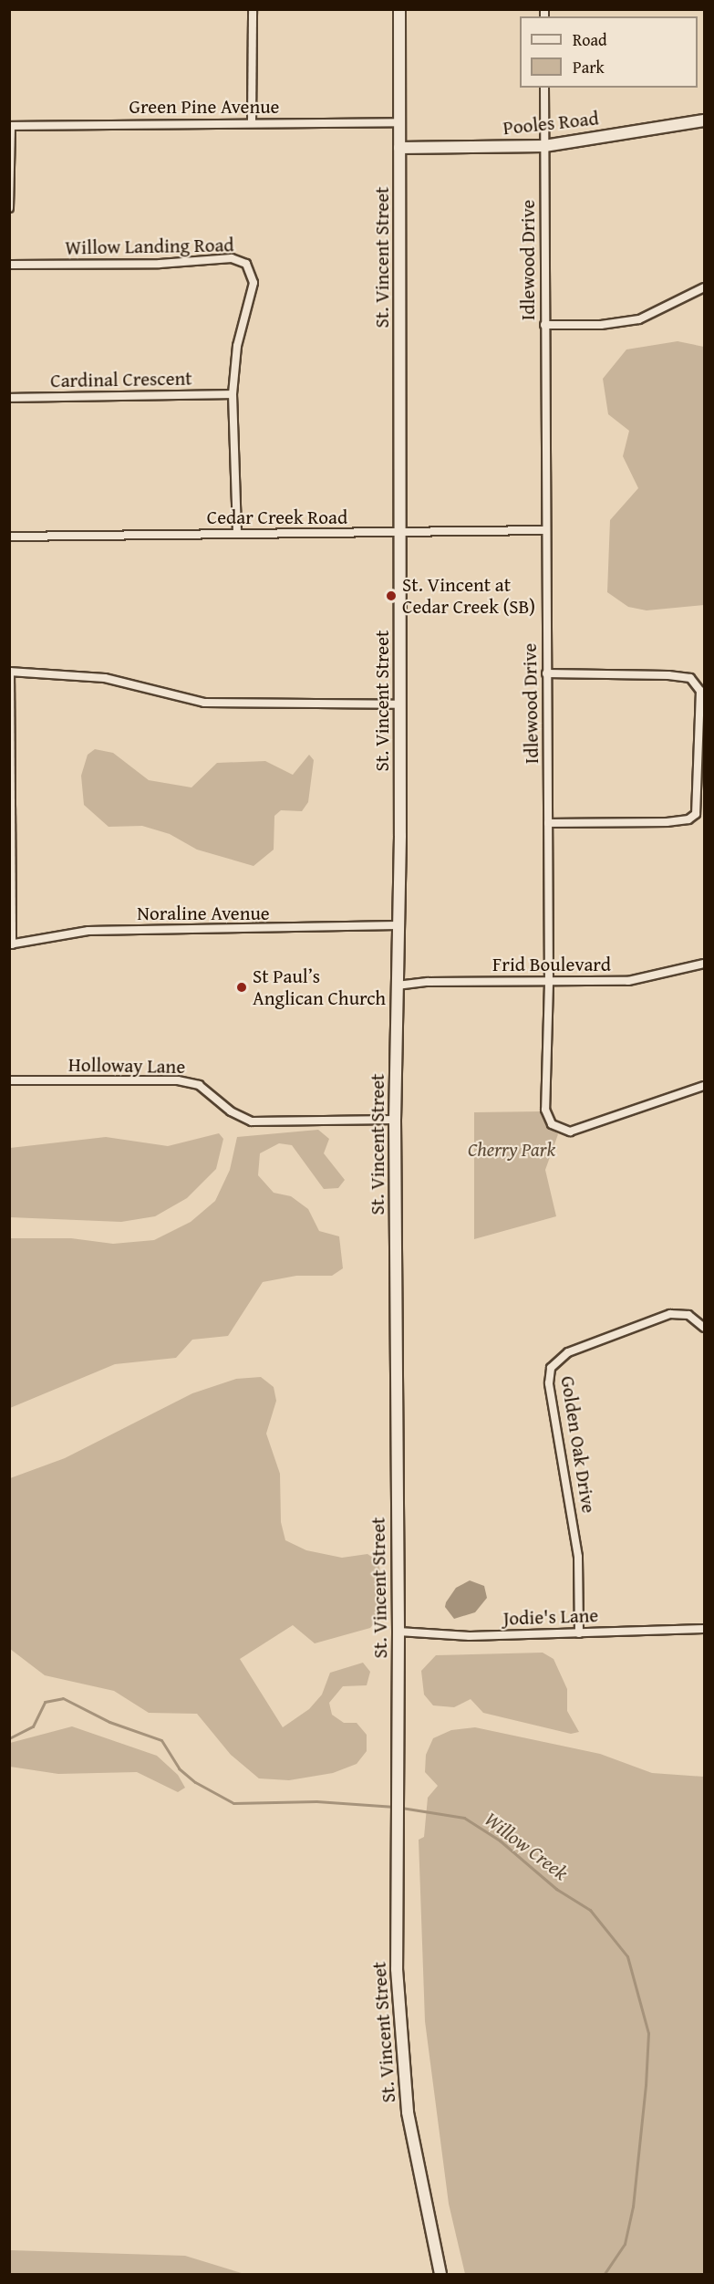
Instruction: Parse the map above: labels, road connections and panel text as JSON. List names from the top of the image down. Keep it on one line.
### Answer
{"streets":{"street":["Green Pine Avenue","Pooles Road","Willow Landing Road","St. Vincent Street","Idlewood Drive","Cardinal Crescent","Cedar Creek Road","Noraline Avenue","Frid Boulevard","Holloway Lane","Golden Oak Drive","Jodie's Lane"]},"crossings":[["Green Pine Avenue","St. Vincent Street"],["Pooles Road","St. Vincent Street"],["Pooles Road","Idlewood Drive"],["Willow Landing Road","Cardinal Crescent"],["Willow Landing Road","Cedar Creek Road"],["St. Vincent Street","Cedar Creek Road"],["St. Vincent Street","Noraline Avenue"],["St. Vincent Street","Frid Boulevard"],["St. Vincent Street","Holloway Lane"],["St. Vincent Street","Jodie's Lane"],["Idlewood Drive","Cedar Creek Road"],["Idlewood Drive","Frid Boulevard"],["Golden Oak Drive","Jodie's Lane"]],"water":["Willow Creek"],"parks":["Cherry Park"],"places":["St. Vincent at Cedar Creek (SB)","St Paul’s Anglican Church"],"legend":["Road","Park"]}
